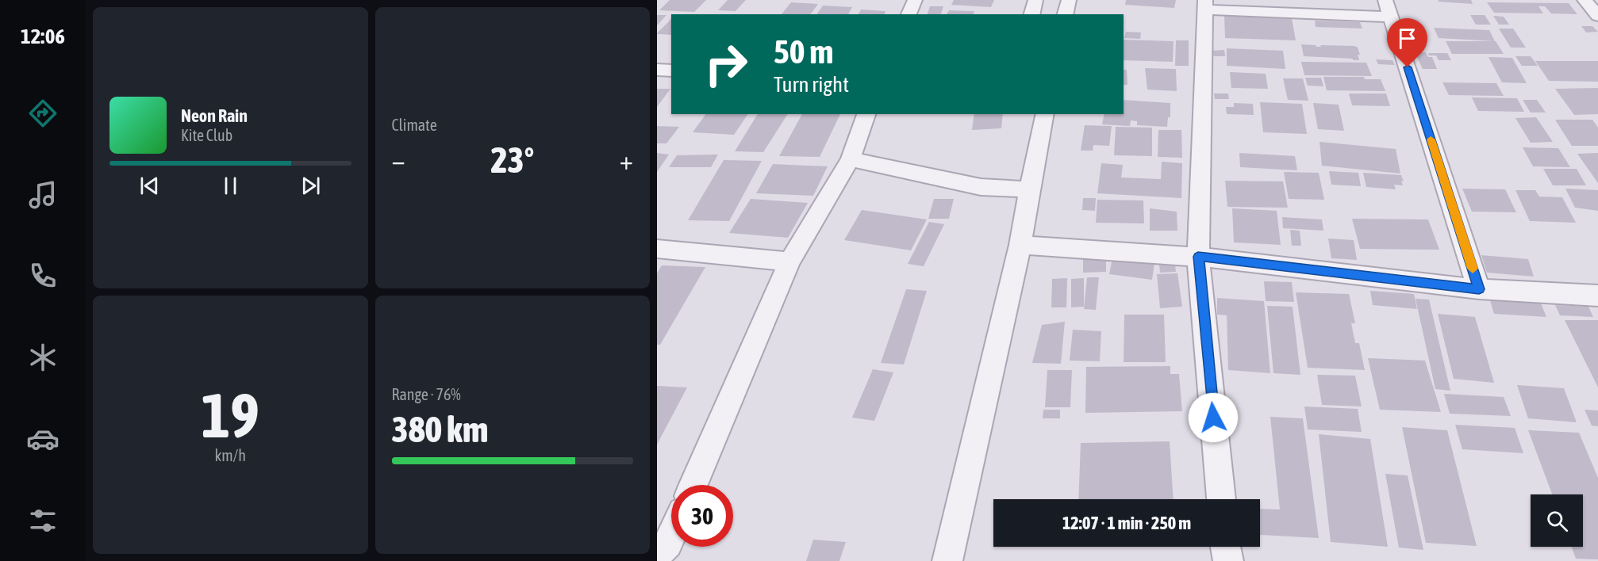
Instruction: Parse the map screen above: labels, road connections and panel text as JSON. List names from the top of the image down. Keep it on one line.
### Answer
{"page":{"tabs":"12:06","tile":["Climate",["19","km/h"],["Range · 76%","380 km"]],"turn":["50 m","Turn right"],"song":["Neon Rain","Kite Club"],"heat":["−","23°","+"],"limit":"30","trip":"12:07 · 1 min · 250 m"}}
